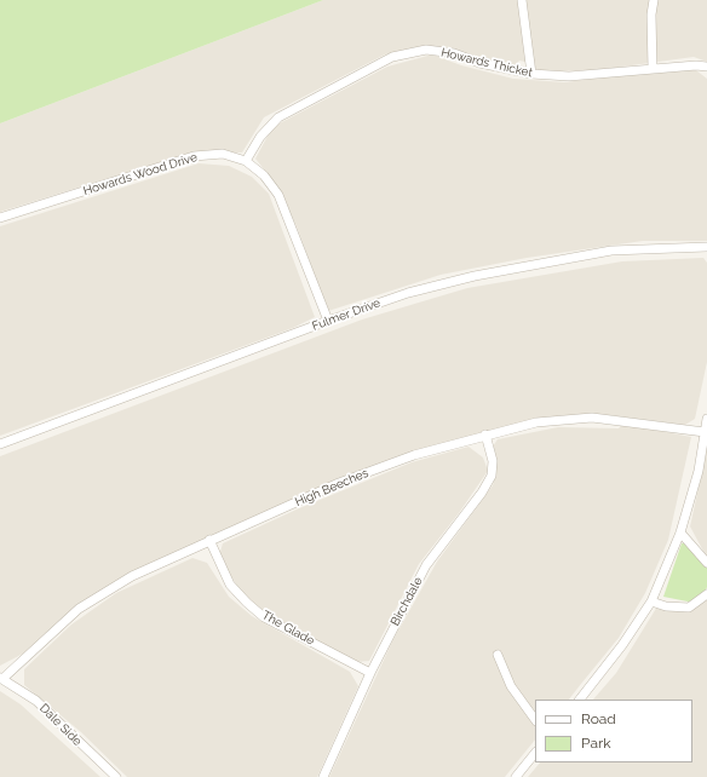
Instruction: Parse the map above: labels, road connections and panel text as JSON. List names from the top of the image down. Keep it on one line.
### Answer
{"streets":{"street":["Howards Thicket","Howards Wood Drive","Fulmer Drive","High Beeches","Birchdale","The Glade","Dale Side"]},"crossings":[["Howards Thicket","Howards Wood Drive"],["Howards Wood Drive","Fulmer Drive"],["High Beeches","Birchdale"],["High Beeches","The Glade"],["High Beeches","Dale Side"],["Birchdale","The Glade"]],"legend":["Road","Park"]}
